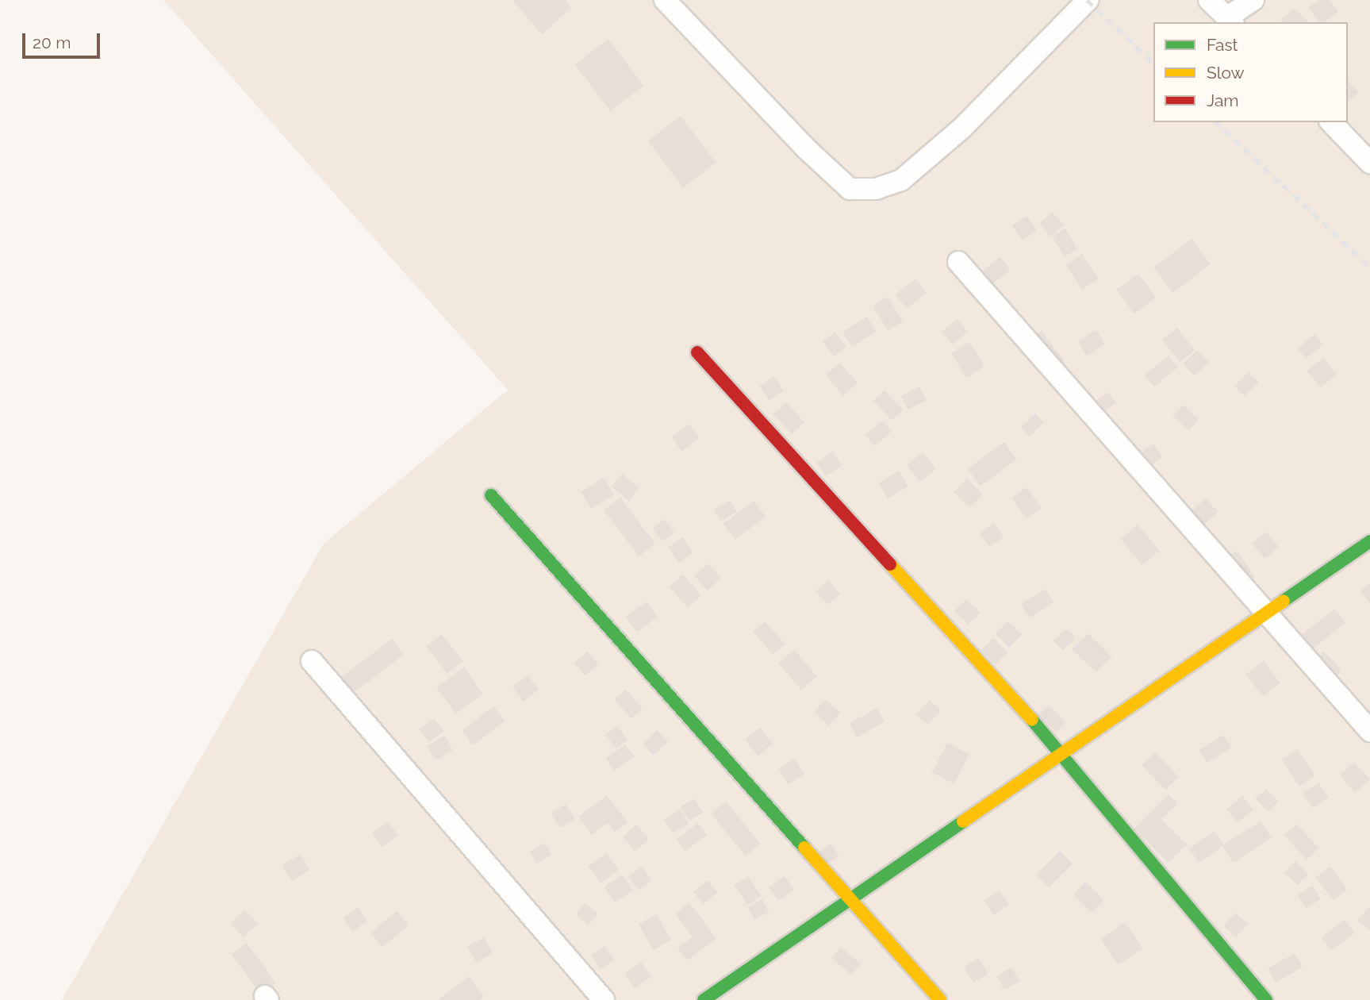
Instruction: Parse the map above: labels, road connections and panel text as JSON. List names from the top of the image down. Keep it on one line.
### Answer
{"legend":["Fast","Slow","Jam"],"scale_bar":"20 m"}
